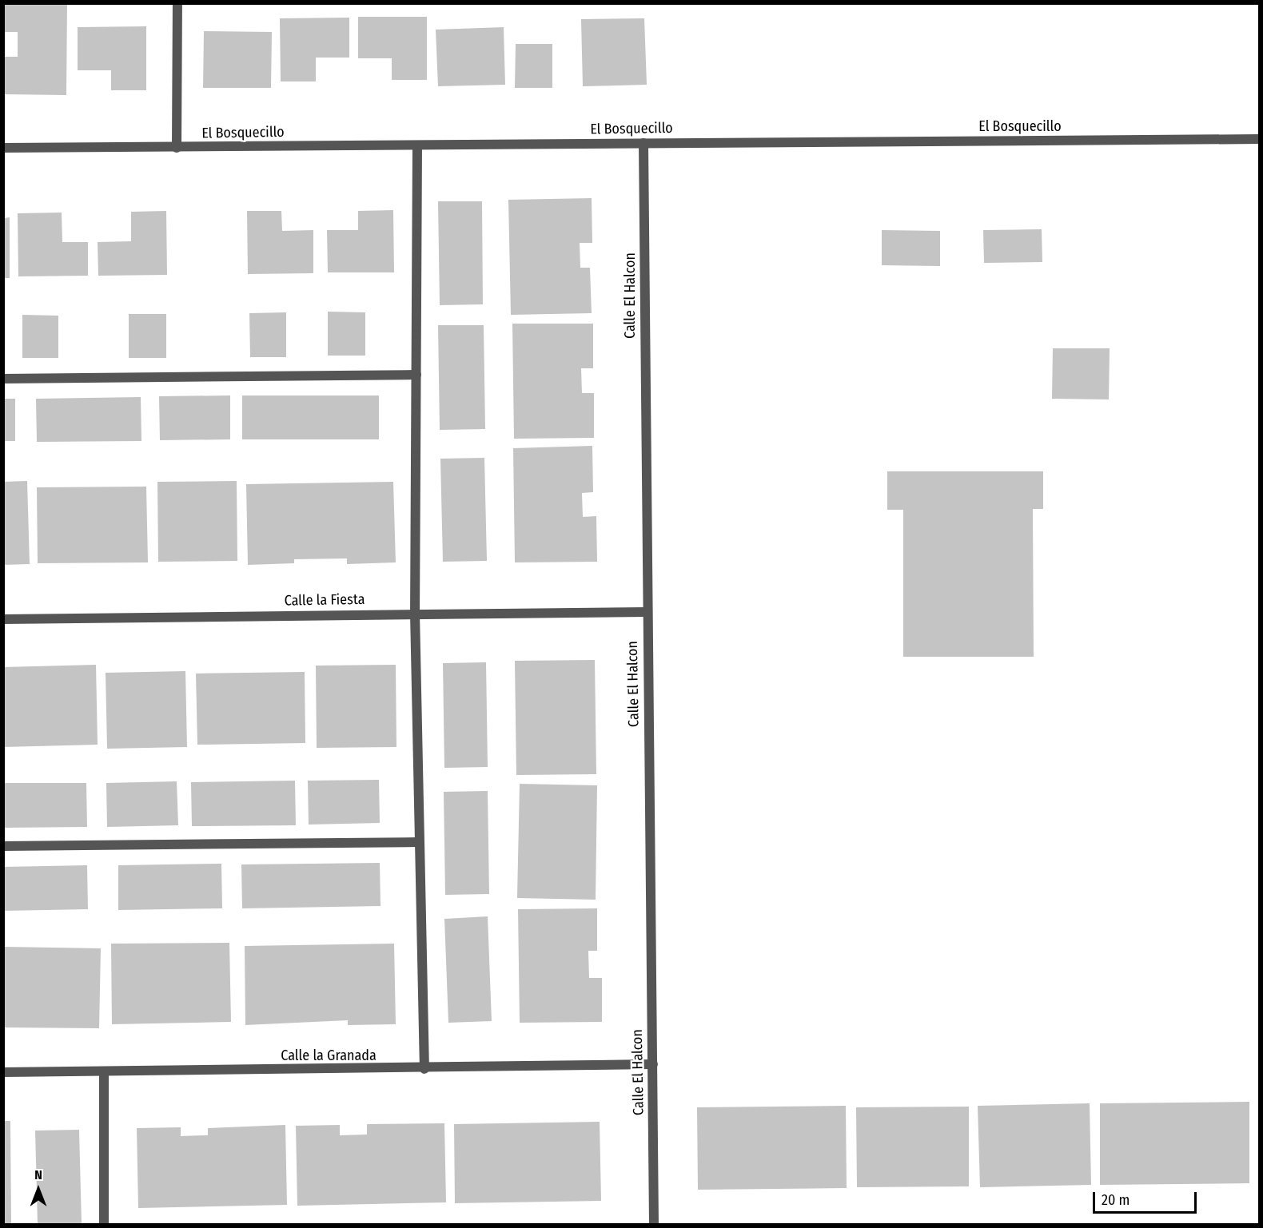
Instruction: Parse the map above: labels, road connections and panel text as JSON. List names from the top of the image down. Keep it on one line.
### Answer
{"streets":{"street":["El Bosquecillo","Calle El Halcon","Calle la Fiesta","Calle la Granada"]},"crossings":[["El Bosquecillo","Calle El Halcon"],["Calle El Halcon","Calle la Fiesta"],["Calle El Halcon","Calle la Granada"]],"scale_bar":"20 m","north":"top"}
